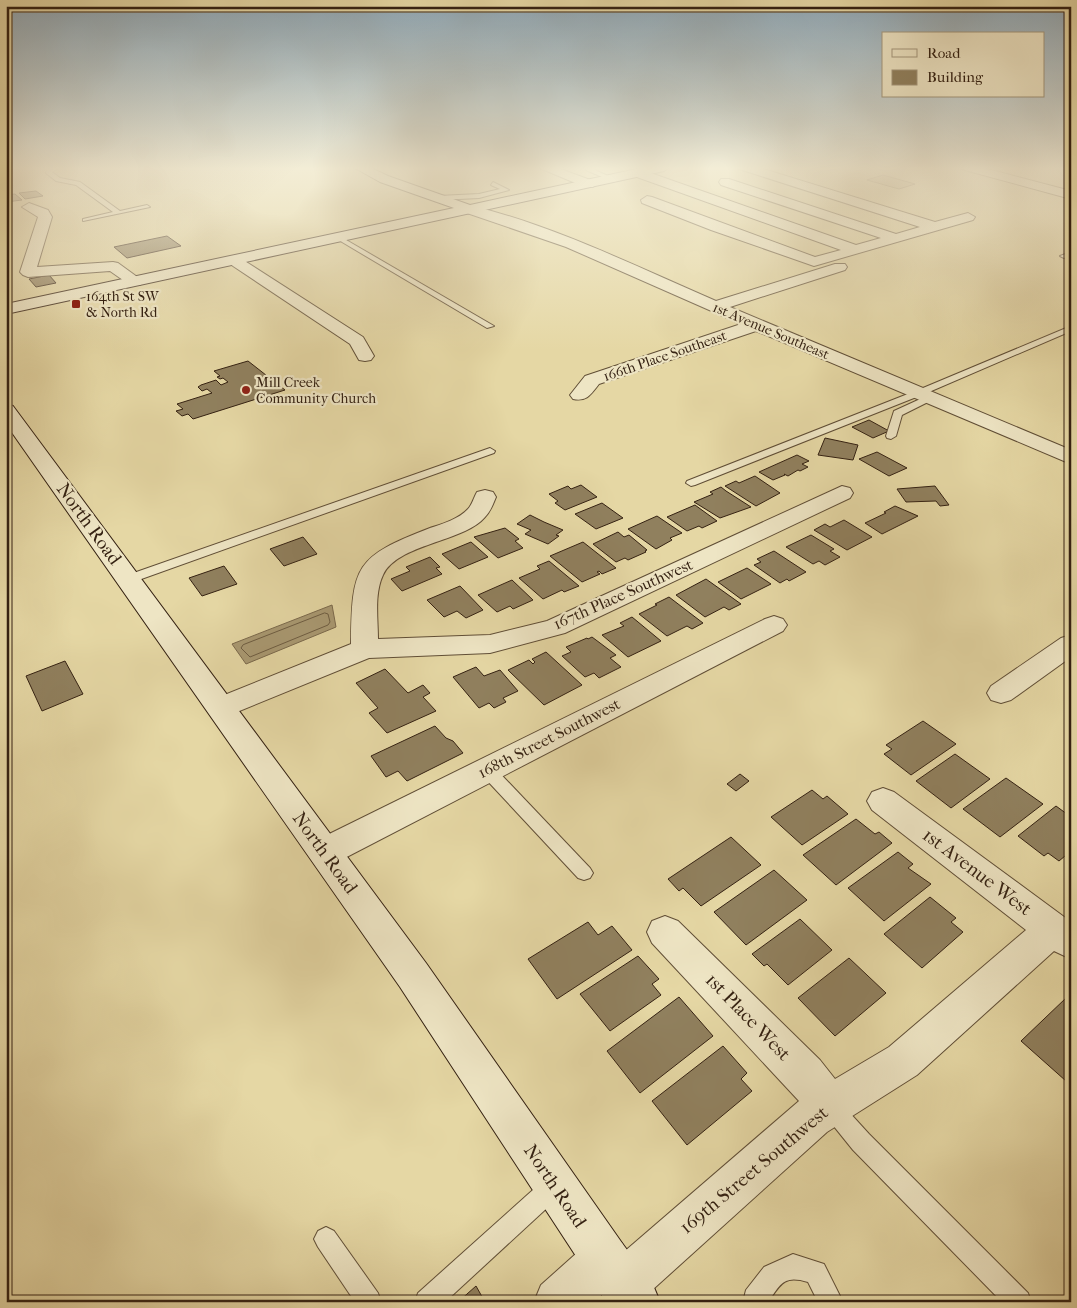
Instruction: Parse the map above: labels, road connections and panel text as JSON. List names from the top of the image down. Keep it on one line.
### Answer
{"streets":{"street":["1st Avenue Southeast","166th Place Southeast","North Road","167th Place Southwest","168th Street Southwest","1st Avenue West","1st Place West","169th Street Southwest"]},"crossings":[["1st Avenue Southeast","166th Place Southeast"],["North Road","167th Place Southwest"],["North Road","168th Street Southwest"],["North Road","169th Street Southwest"],["1st Avenue West","169th Street Southwest"],["1st Place West","169th Street Southwest"]],"places":{"transit":["164th St SW & North Rd"],"other":["Mill Creek Community Church"]},"legend":["Road","Building"]}
